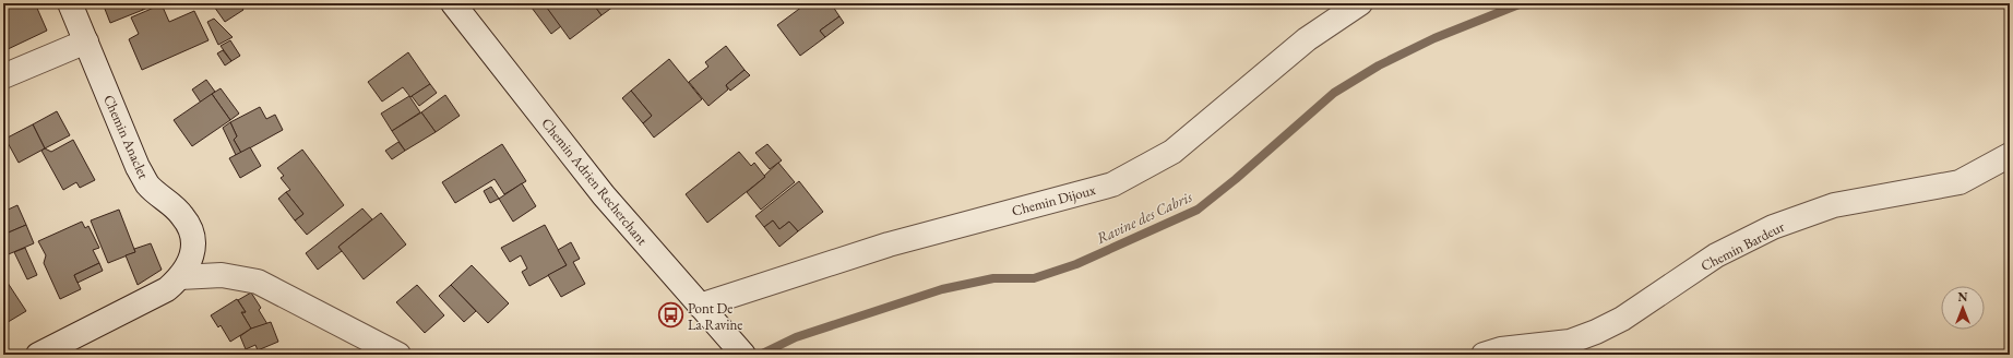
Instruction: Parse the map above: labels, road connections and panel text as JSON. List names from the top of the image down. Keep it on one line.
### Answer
{"streets":{"street":["Chemin Anaclet","Chemin Adrien Recherchant","Chemin Dijoux","Chemin Bardeur"]},"crossings":[["Chemin Adrien Recherchant","Chemin Dijoux"]],"water":["Ravine des Cabris"],"places":{"bus stop":["Pont De La Ravine"]},"north":"top"}
